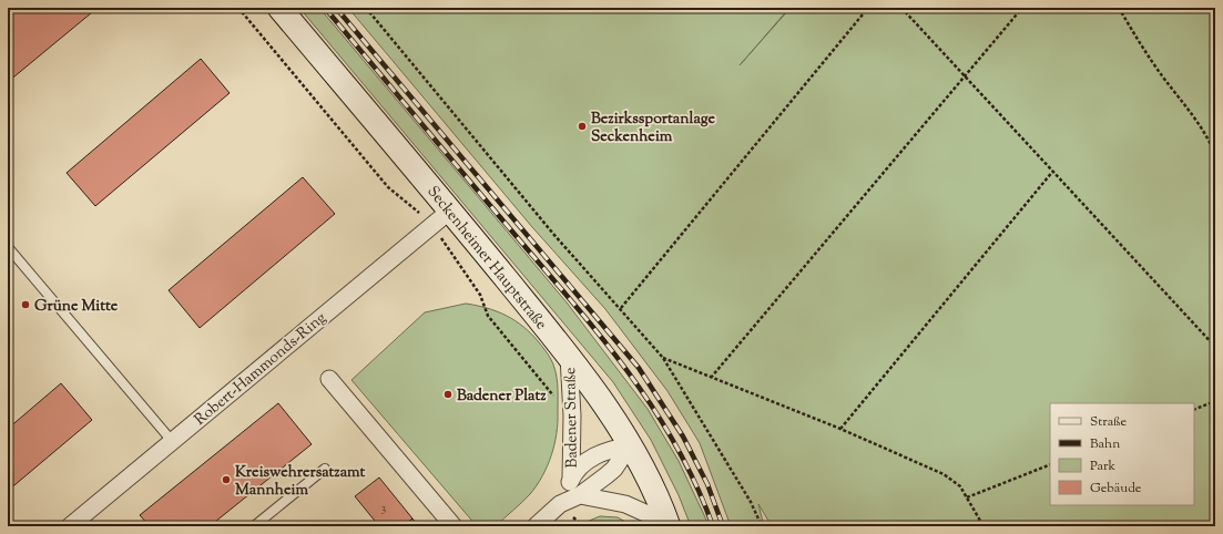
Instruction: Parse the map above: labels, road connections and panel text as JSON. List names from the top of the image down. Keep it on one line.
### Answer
{"streets":{"main road":["Seckenheimer Hauptstraße"],"street":["Robert-Hammonds-Ring","Badener Straße"]},"crossings":[["Seckenheimer Hauptstraße","Robert-Hammonds-Ring"],["Seckenheimer Hauptstraße","Badener Straße"]],"places":["Bezirkssportanlage Seckenheim","Grüne Mitte","Badener Platz","Kreiswehrersatzamt Mannheim"],"house_numbers":["3"],"legend":["Straße","Bahn","Park","Gebäude"]}
